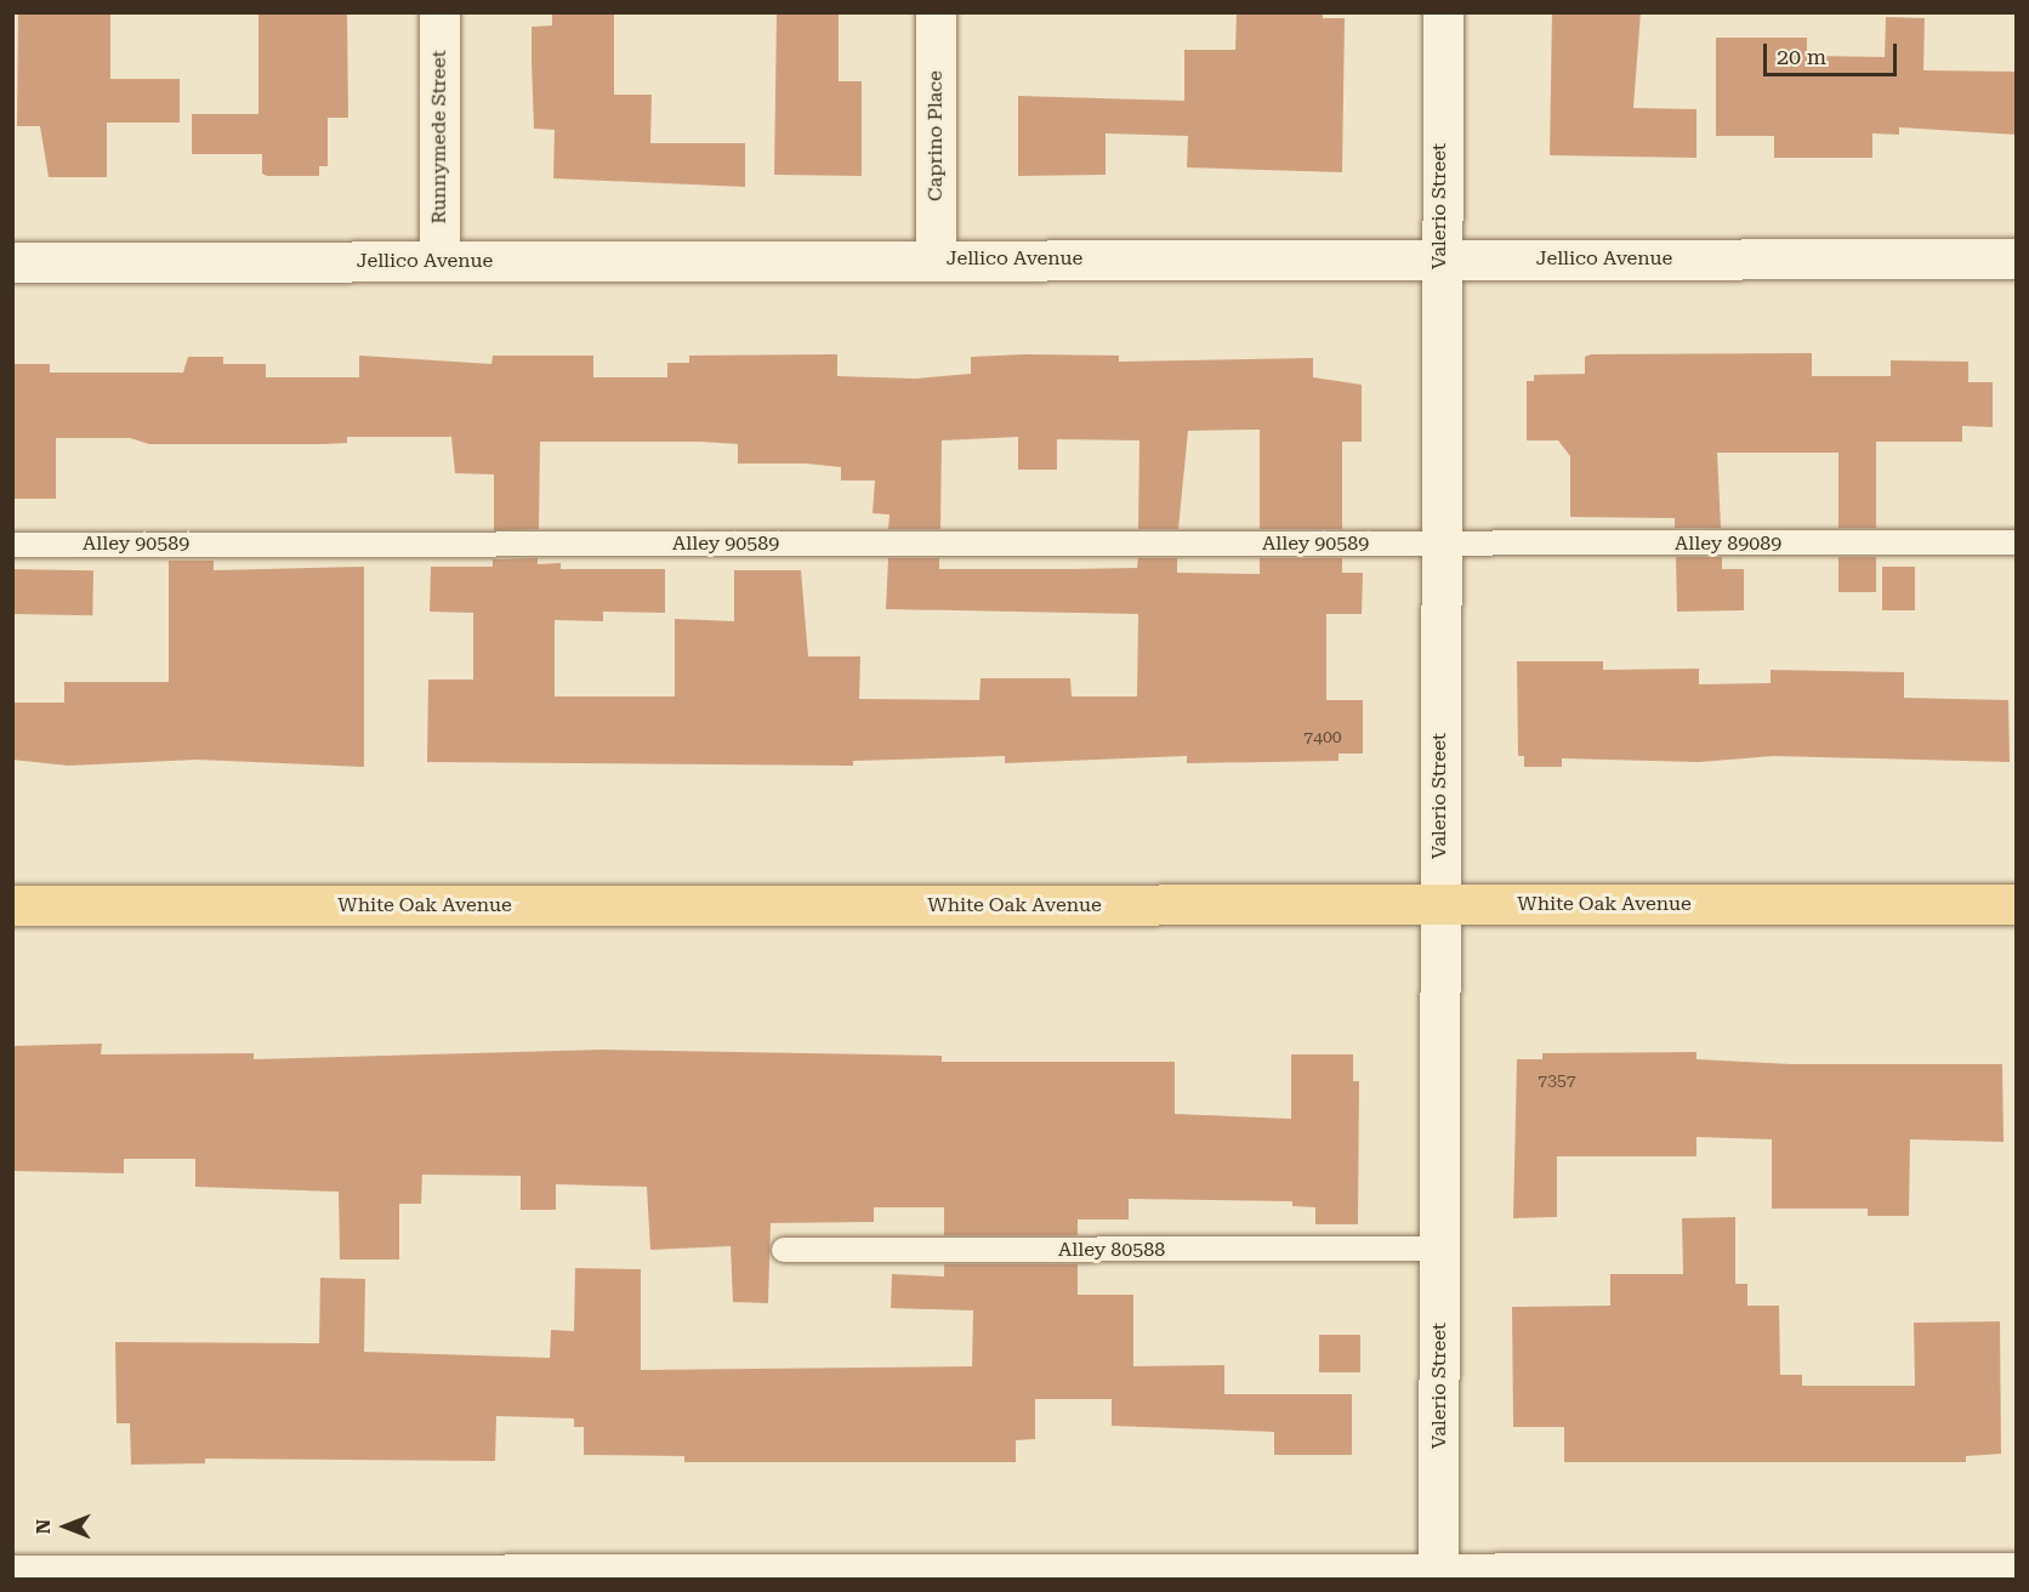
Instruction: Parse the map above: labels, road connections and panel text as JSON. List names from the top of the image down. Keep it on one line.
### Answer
{"streets":{"main road":["White Oak Avenue"],"street":["Caprino Place","Runnymede Street","Valerio Street","Jellico Avenue"],"lane":["Alley 90589","Alley 89089","Alley 80588"]},"crossings":[["Caprino Place","Jellico Avenue"],["Runnymede Street","Jellico Avenue"],["Valerio Street","Jellico Avenue"],["Valerio Street","Alley 90589"],["Valerio Street","Alley 89089"],["Valerio Street","White Oak Avenue"],["Valerio Street","Alley 80588"],["Alley 90589","Alley 89089"]],"house_numbers":["7400","7357"],"scale_bar":"20 m","north":"left"}
